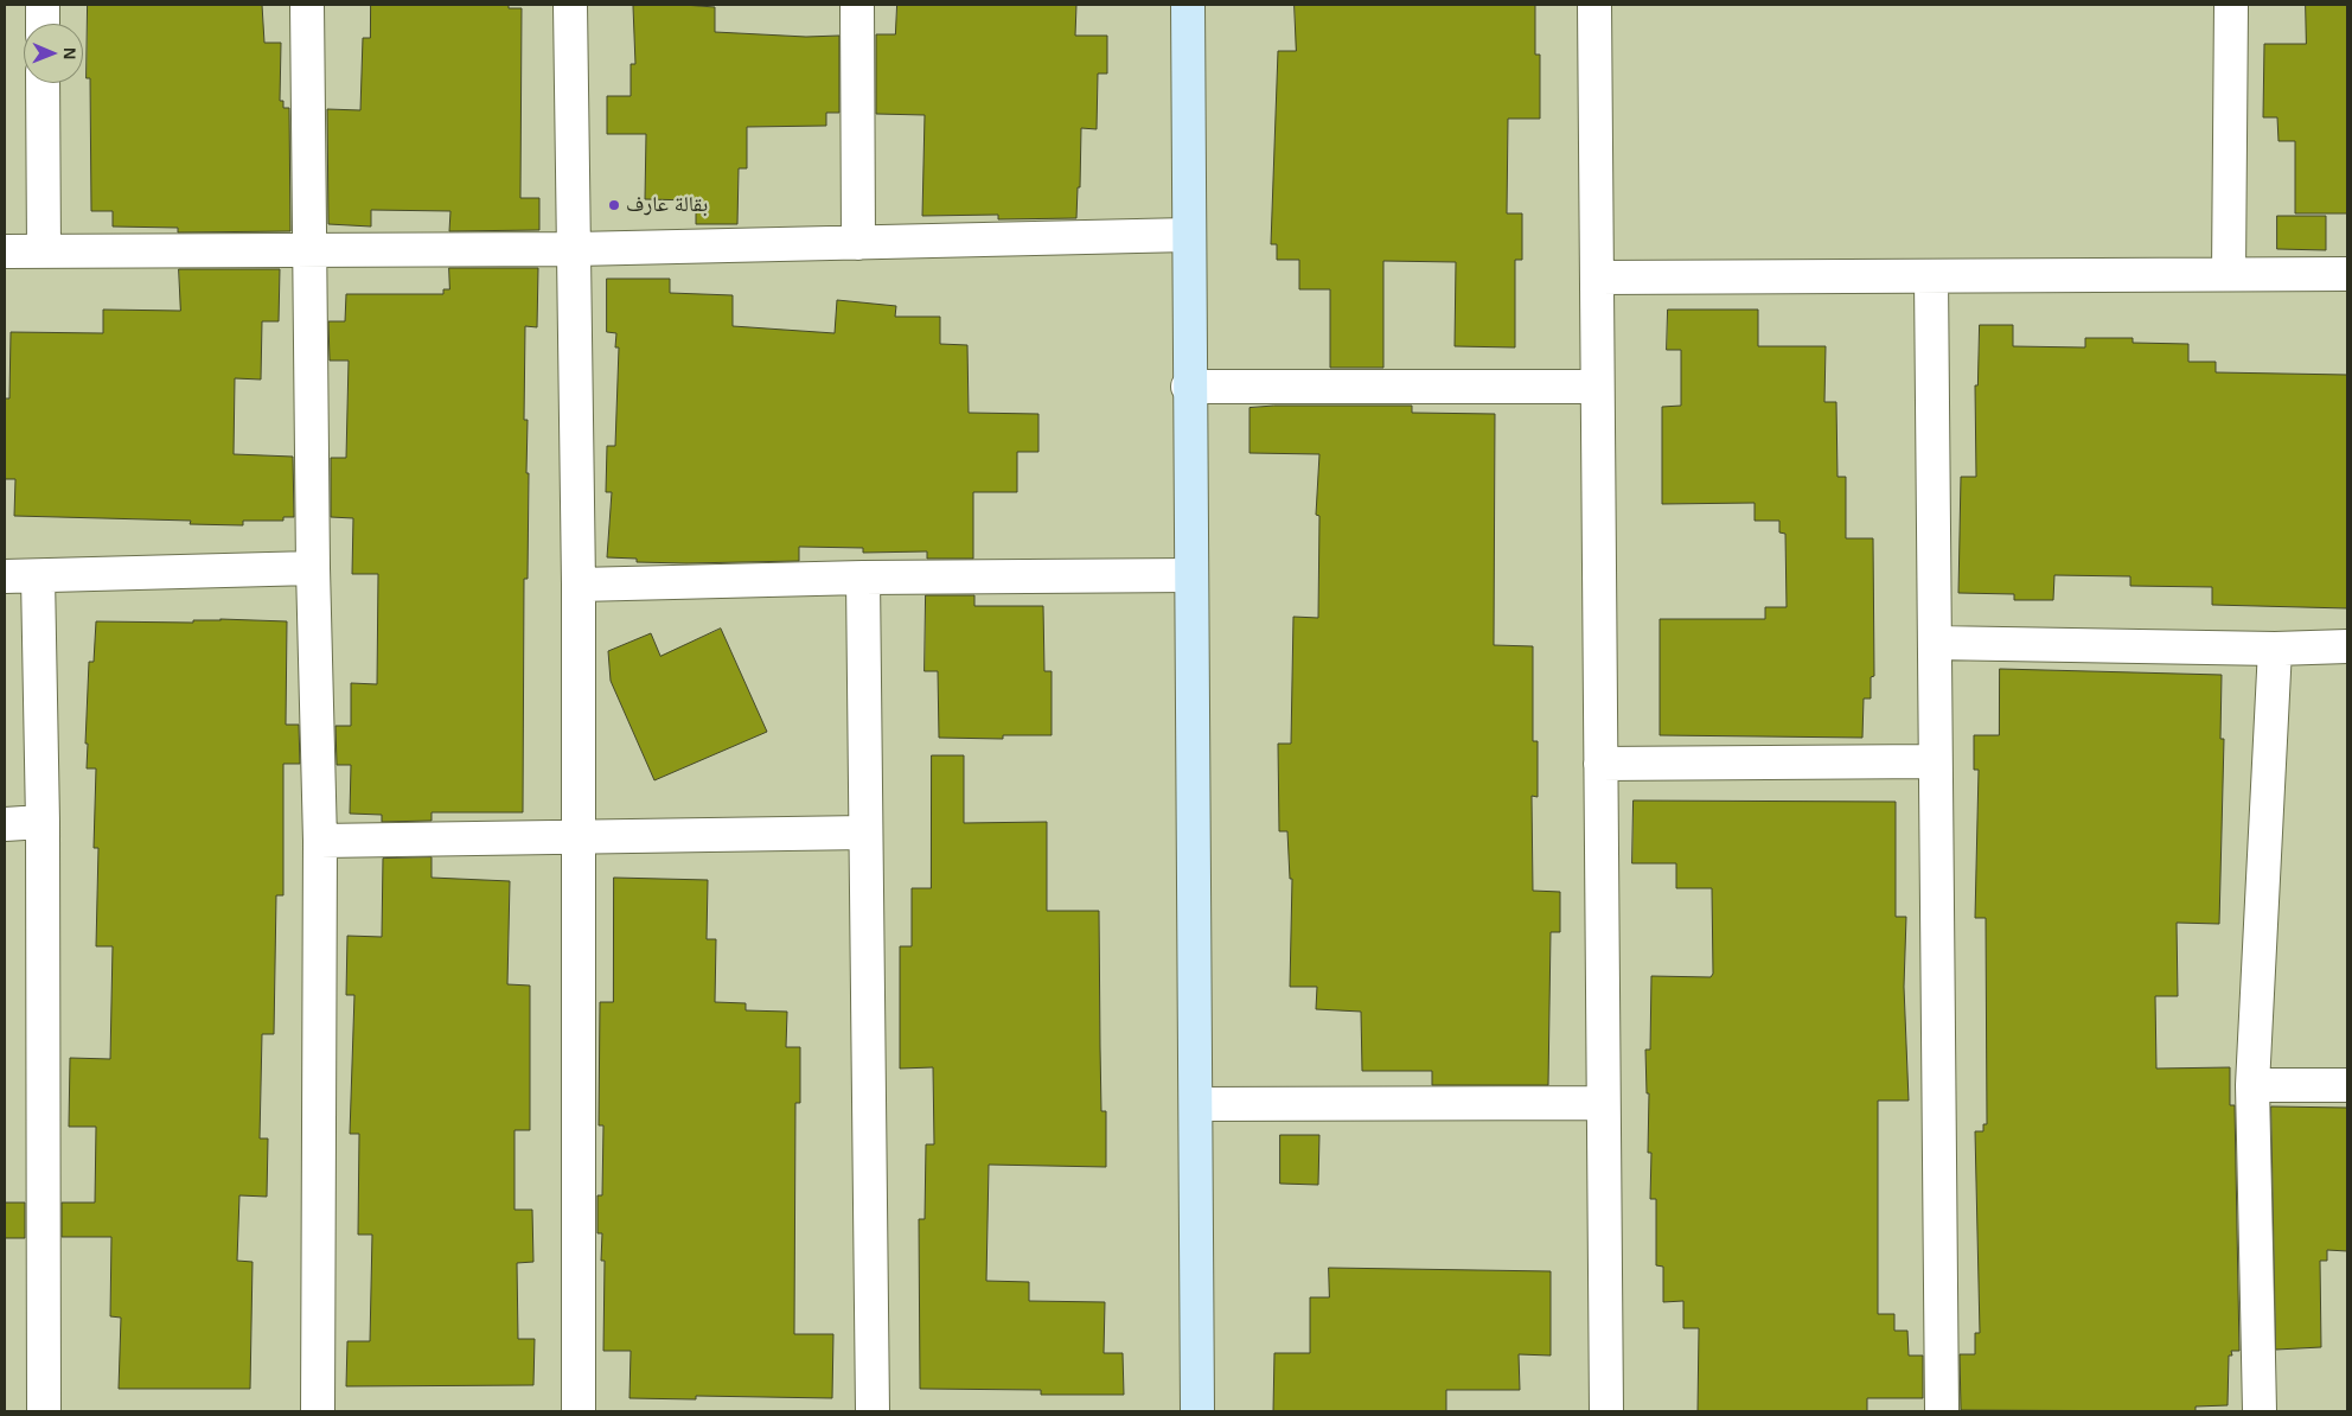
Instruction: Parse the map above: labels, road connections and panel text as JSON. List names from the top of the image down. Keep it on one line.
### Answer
{"places":["بقالة عارف"],"north":"right"}
